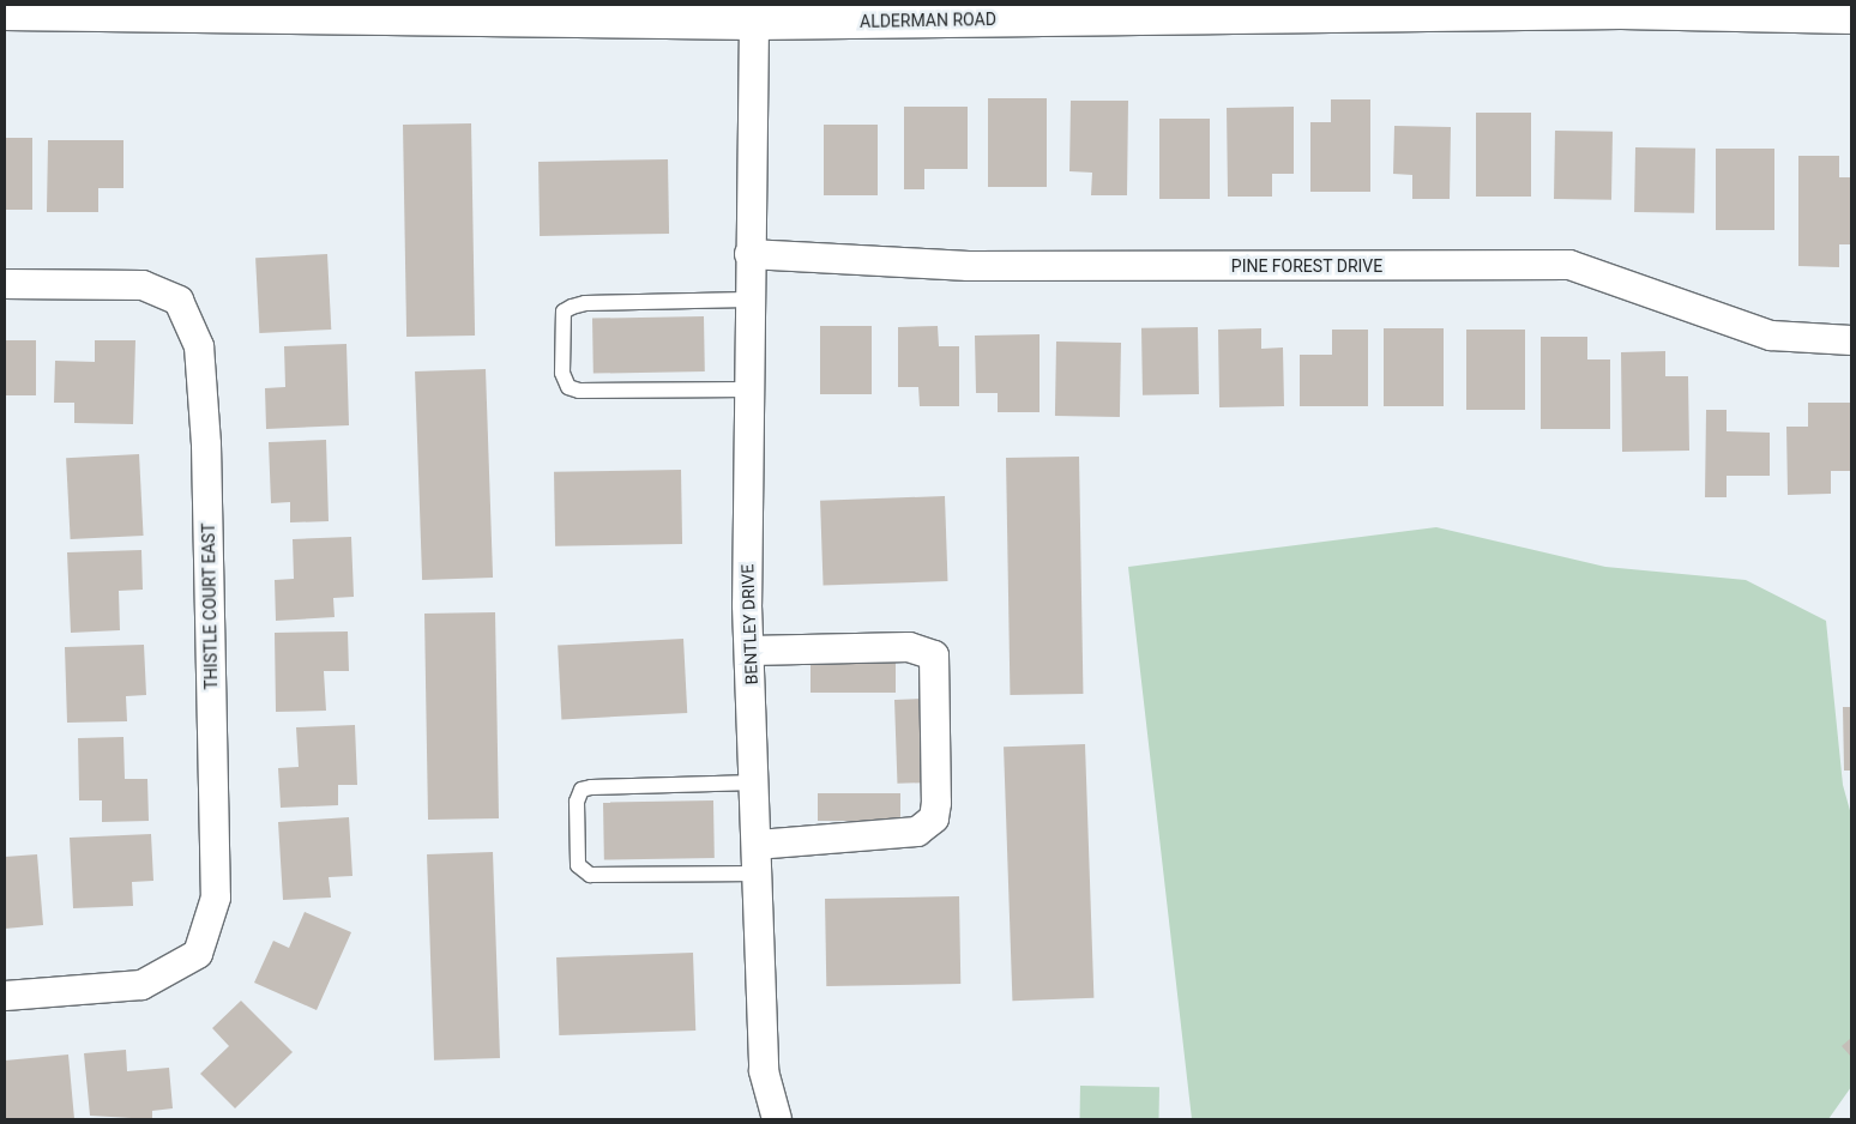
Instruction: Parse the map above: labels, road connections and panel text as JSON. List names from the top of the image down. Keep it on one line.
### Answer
{"streets":{"street":["ALDERMAN ROAD","PINE FOREST DRIVE","THISTLE COURT EAST","BENTLEY DRIVE"]},"crossings":[["ALDERMAN ROAD","BENTLEY DRIVE"],["PINE FOREST DRIVE","BENTLEY DRIVE"]]}
